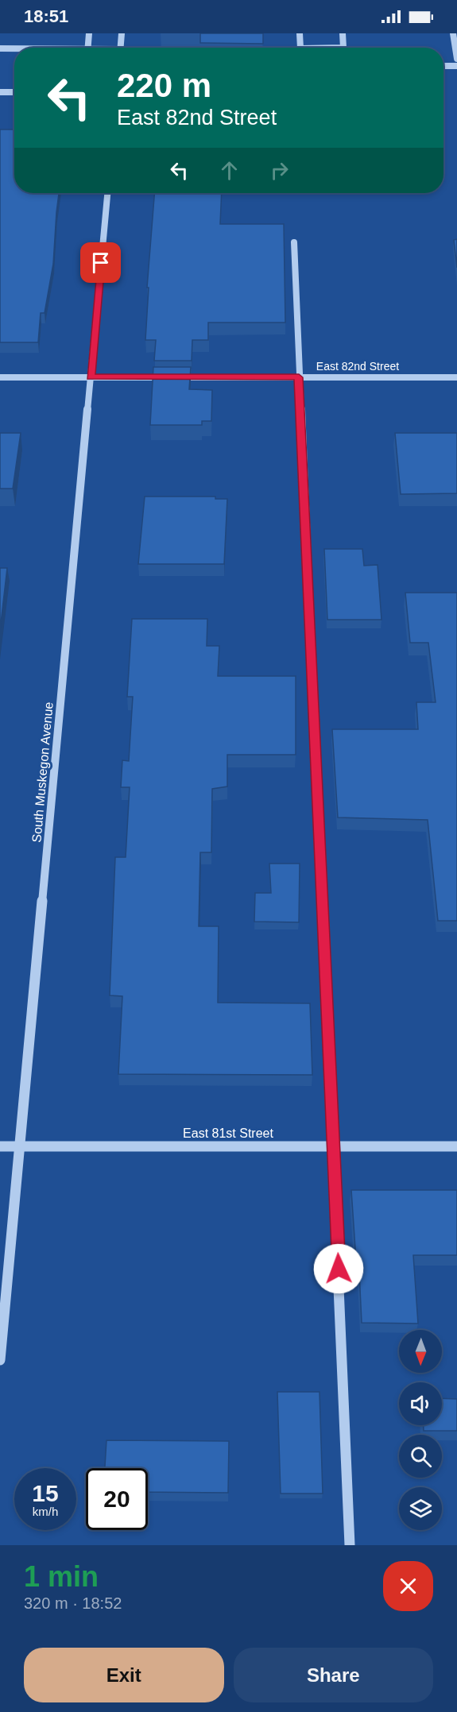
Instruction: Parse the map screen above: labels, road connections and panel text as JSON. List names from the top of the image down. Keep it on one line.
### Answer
{"streets":{"street":["East 82nd Street","South Muskegon Avenue","East 81st Street"]},"crossings":[["East 82nd Street","South Muskegon Avenue"],["South Muskegon Avenue","East 81st Street"]],"north":"bottom","page":{"status":"18:51","turn":["220 m","East 82nd Street"],"speed":"15 km/h","limit":"20","heading":["1 min","320 m · 18:52"],"buttons":["Exit","Share"]}}
